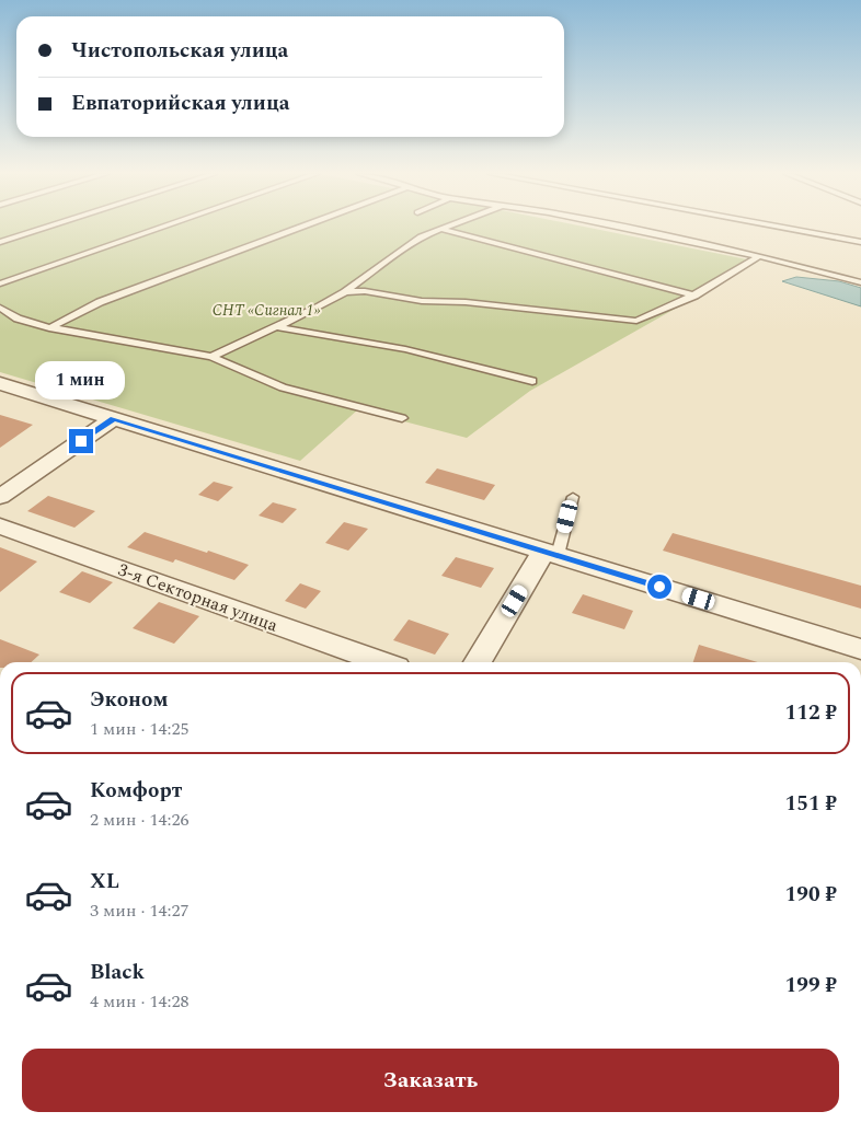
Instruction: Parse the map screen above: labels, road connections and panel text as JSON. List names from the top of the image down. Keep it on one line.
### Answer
{"streets":{"street":["3-я Секторная улица"]},"parks":["СНТ «Сигнал 1»"],"page":{"banner":["Чистопольская улица","Евпаторийская улица"],"bubble":"1 мин","list":[{"name":"Эконом","note":"1 мин · 14:25","value":"112 ₽"},{"name":"Комфорт","note":"2 мин · 14:26","value":"151 ₽"},{"name":"XL","note":"3 мин · 14:27","value":"190 ₽"},{"name":"Black","note":"4 мин · 14:28","value":"199 ₽"}],"buttons":"Заказать"}}
